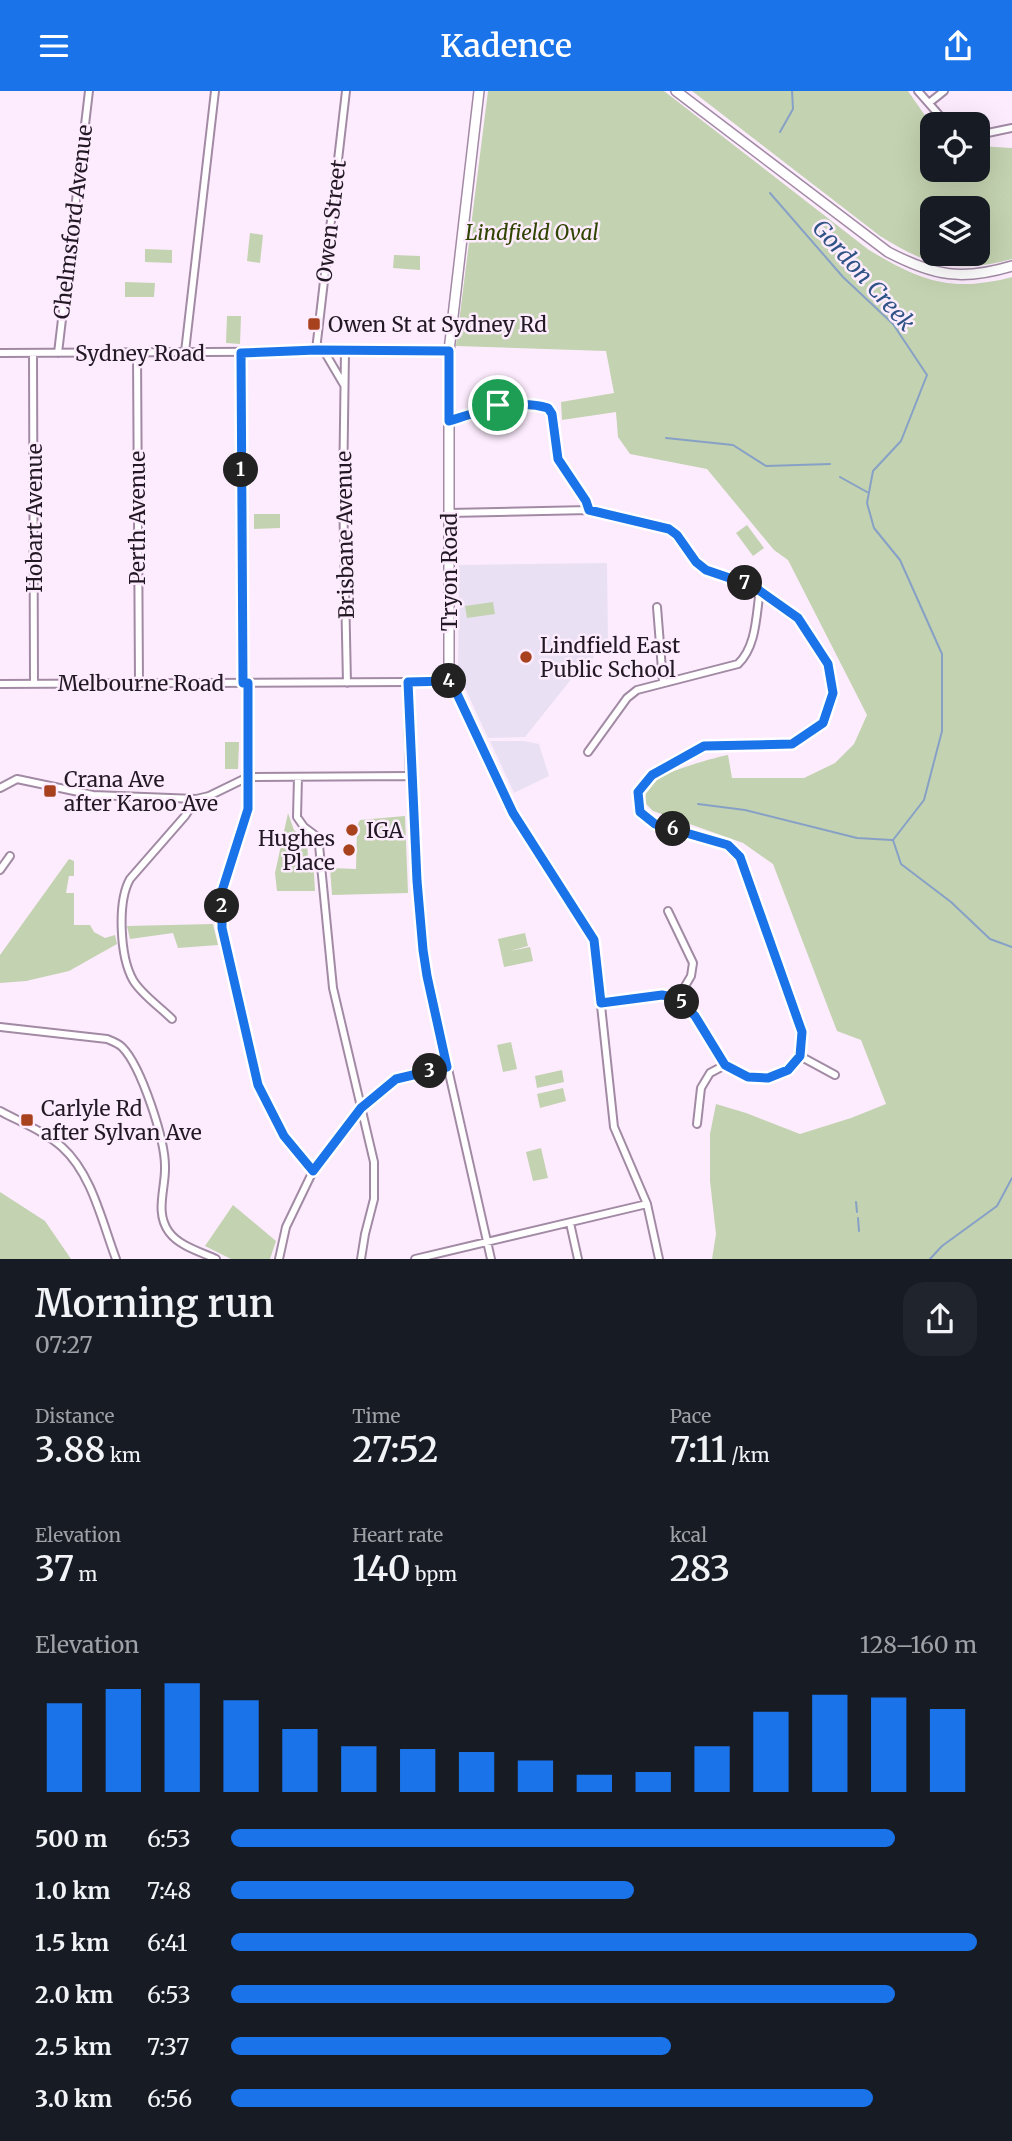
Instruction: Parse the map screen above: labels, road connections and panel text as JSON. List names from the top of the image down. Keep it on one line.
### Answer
{"streets":{"street":["Owen Street","Chelmsford Avenue","Sydney Road","Hobart Avenue","Perth Avenue","Brisbane Avenue","Tryon Road","Melbourne Road"]},"crossings":[["Owen Street","Sydney Road"],["Chelmsford Avenue","Sydney Road"],["Sydney Road","Hobart Avenue"],["Sydney Road","Perth Avenue"],["Sydney Road","Brisbane Avenue"],["Sydney Road","Tryon Road"],["Hobart Avenue","Melbourne Road"],["Perth Avenue","Melbourne Road"],["Brisbane Avenue","Melbourne Road"],["Tryon Road","Melbourne Road"]],"water":["Gordon Creek"],"parks":["Lindfield Oval"],"places":{"transit":["Owen St at Sydney Rd","Crana Ave after Karoo Ave","Carlyle Rd after Sylvan Ave"],"other":["Lindfield East Public School","IGA","Hughes Place"]},"page":{"header":"Kadence","pins":["1","7","4","6","2","5","3"],"heading":["Morning run","07:27"],"stats":[["Distance","3.88 km"],["Time","27:52"],["Pace","7:11 /km"],["Elevation","37 m"],["Heart rate","140 bpm"],["kcal","283"]],"chart":["Elevation","128–160 m"],"list":[{"name":"500 m","note":"6:53"},{"name":"1.0 km","note":"7:48"},{"name":"1.5 km","note":"6:41"},{"name":"2.0 km","note":"6:53"},{"name":"2.5 km","note":"7:37"},{"name":"3.0 km","note":"6:56"}]}}
